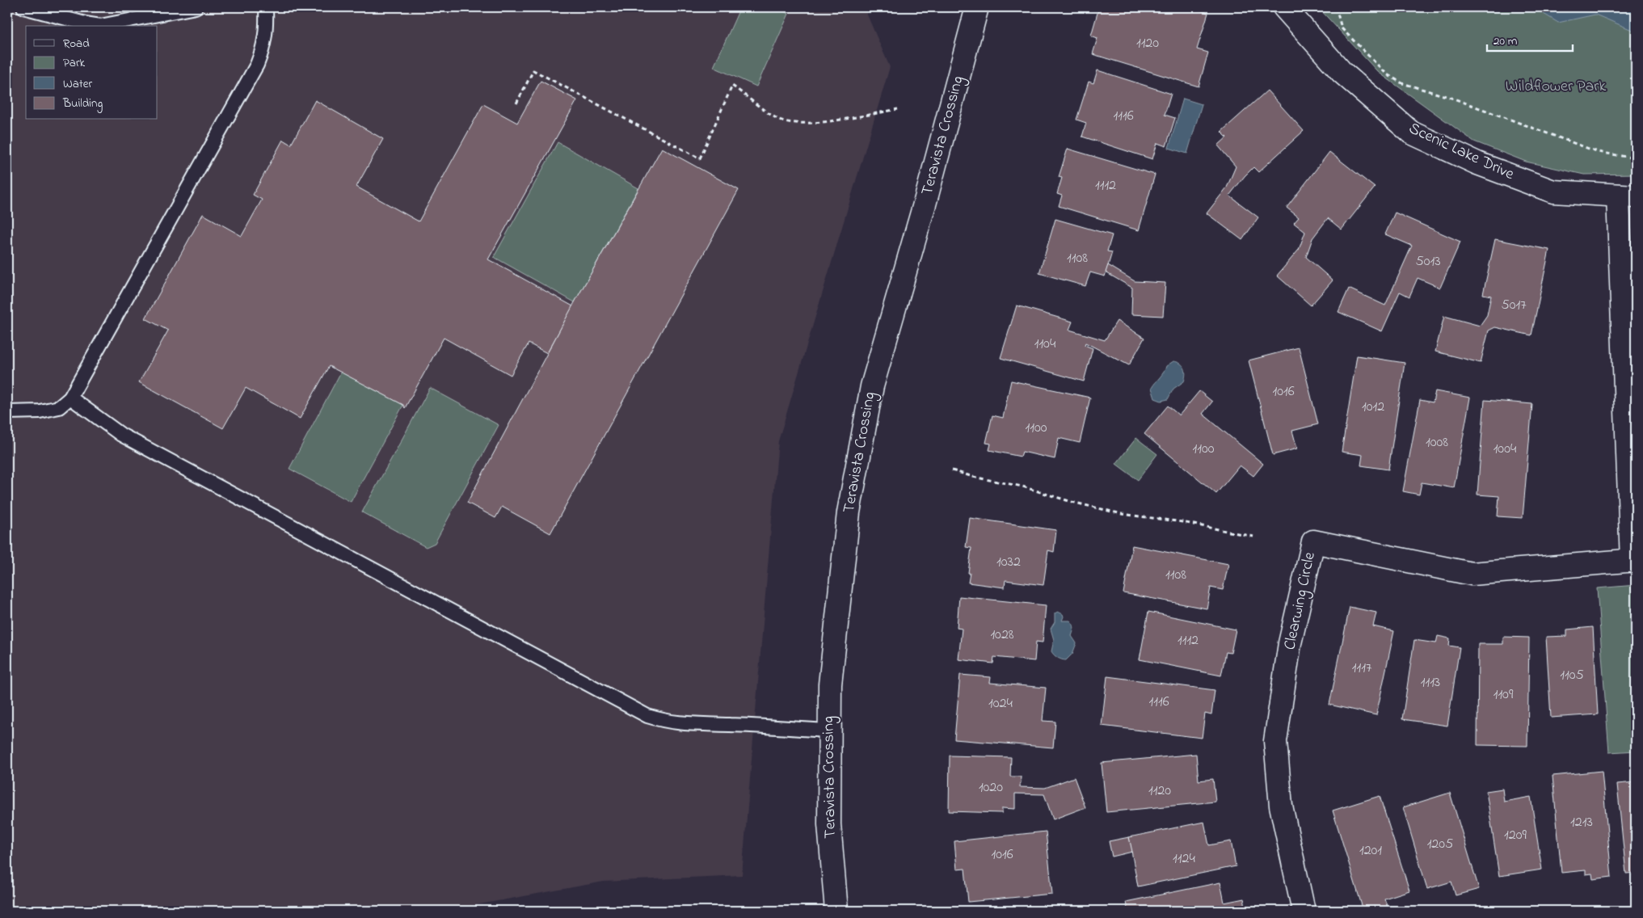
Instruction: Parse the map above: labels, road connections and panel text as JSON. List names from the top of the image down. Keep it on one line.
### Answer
{"streets":{"street":["Teravista Crossing","Scenic Lake Drive","Clearwing Circle"]},"parks":["Wildflower Park"],"house_numbers":["1120","1116","1112","1108","5013","5017","1104","1016","1012","1100","1008","1100","1004","1032","1108","1028","1112","1117","1105","1113","1109","1116","1024","1020","1120","1213","1209","1205","1201","1016","1124"],"legend":["Road","Park","Water","Building"],"scale_bar":"20 m"}
